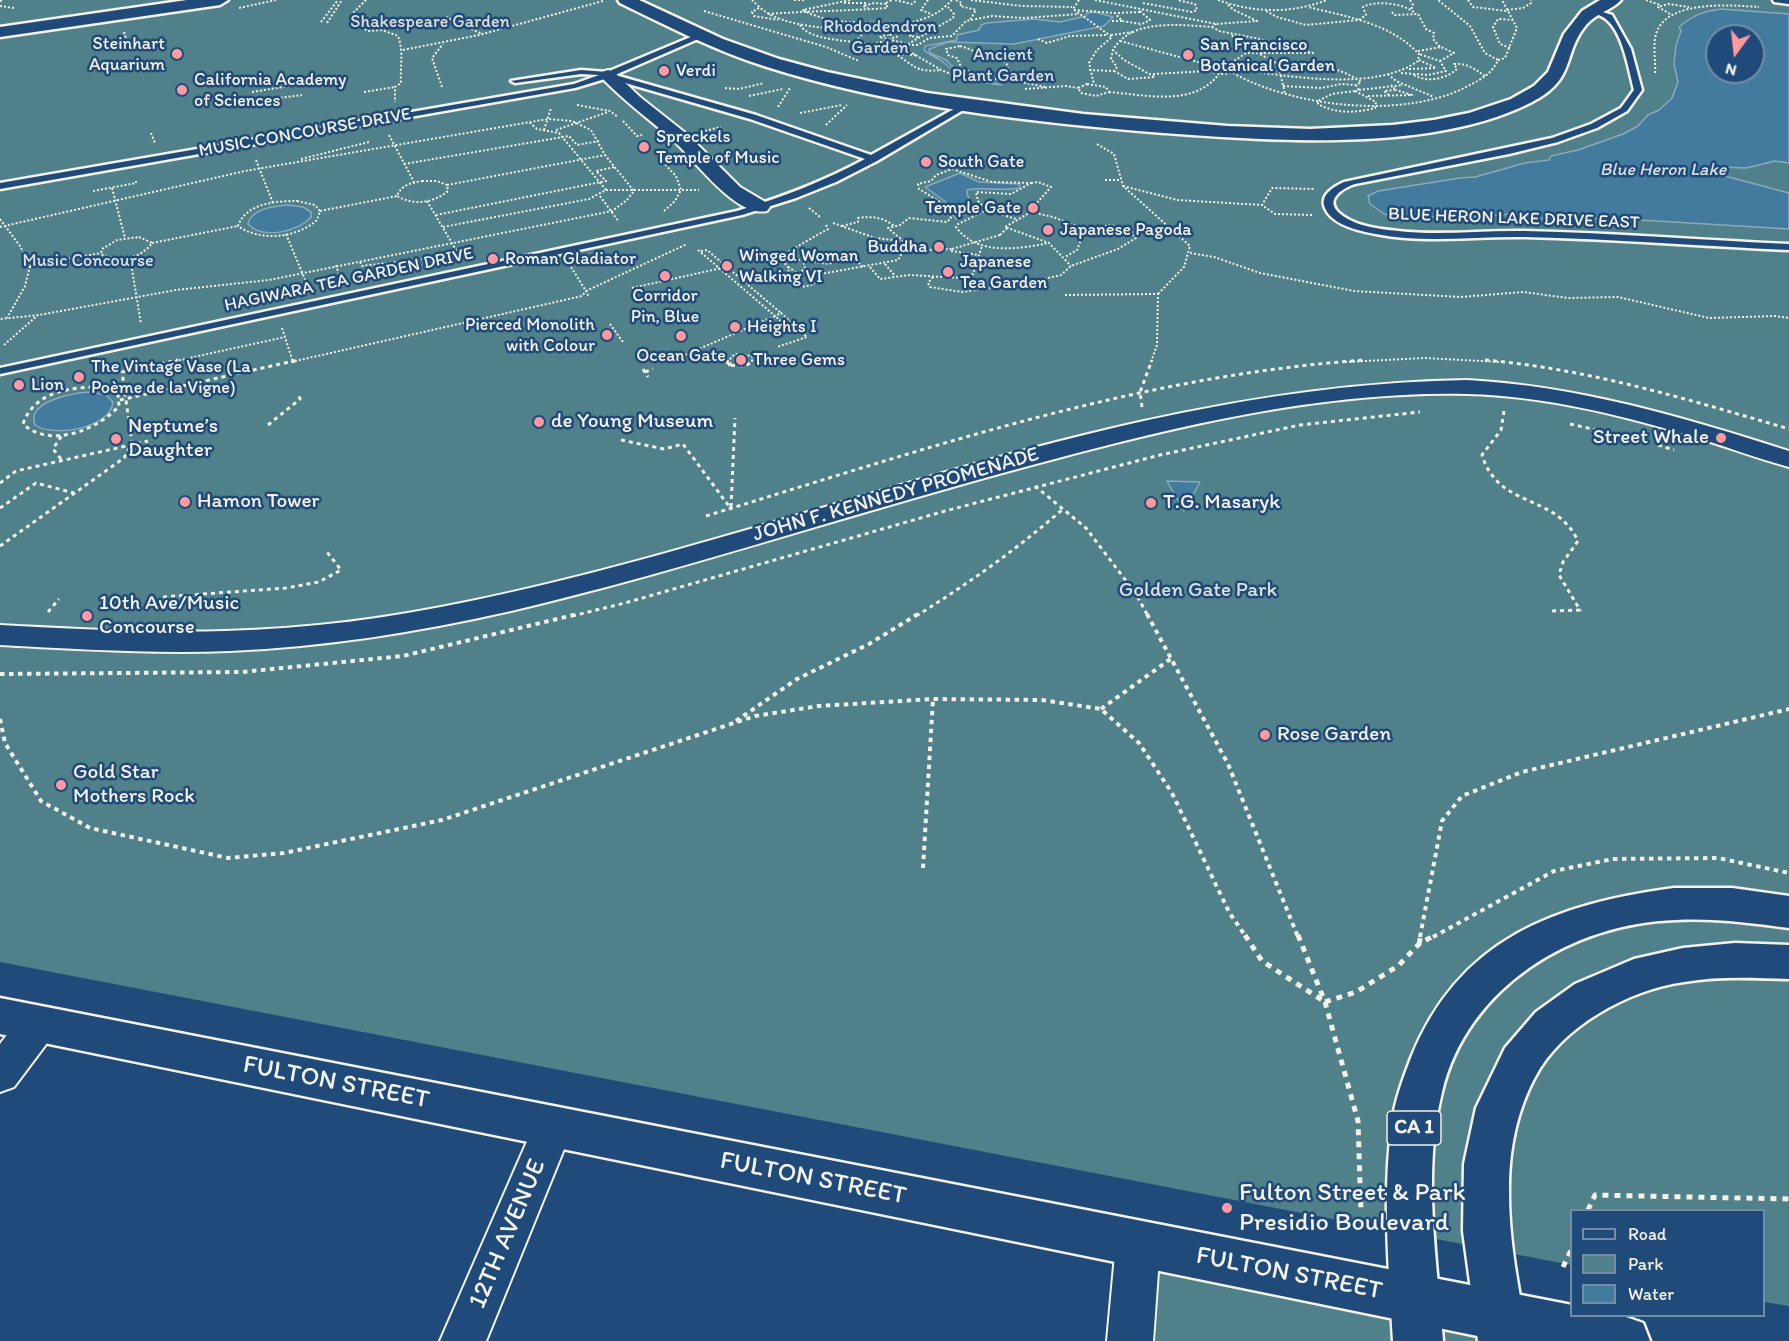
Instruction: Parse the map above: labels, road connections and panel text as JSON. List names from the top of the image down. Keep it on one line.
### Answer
{"streets":{"main road":["FULTON STREET","CA 1"],"street":["JOHN F. KENNEDY PROMENADE","12TH AVENUE"],"lane":["MUSIC CONCOURSE DRIVE","BLUE HERON LAKE DRIVE EAST","HAGIWARA TEA GARDEN DRIVE"]},"crossings":[["FULTON STREET","CA 1"],["FULTON STREET","12TH AVENUE"]],"water":["Blue Heron Lake"],"parks":["Shakespeare Garden","Rhododendron Garden","Ancient Plant Garden","Music Concourse","Golden Gate Park"],"places":["Steinhart Aquarium","San Francisco Botanical Garden","Verdi","California Academy of Sciences","Spreckels Temple of Music","South Gate","Temple Gate","Japanese Pagoda","Buddha","Roman Gladiator","Winged Woman Walking VI","Japanese Tea Garden","Corridor Pin, Blue","Heights I","Pierced Monolith with Colour","Ocean Gate","Three Gems","The Vintage Vase (La Poème de la Vigne)","Lion","de Young Museum","Street Whale","Neptune’s Daughter","Hamon Tower","T.G. Masaryk","10th Ave/Music Concourse","Rose Garden","Gold Star Mothers Rock","Fulton Street & Park Presidio Boulevard"],"legend":["Road","Park","Water"],"north":"bottom"}
